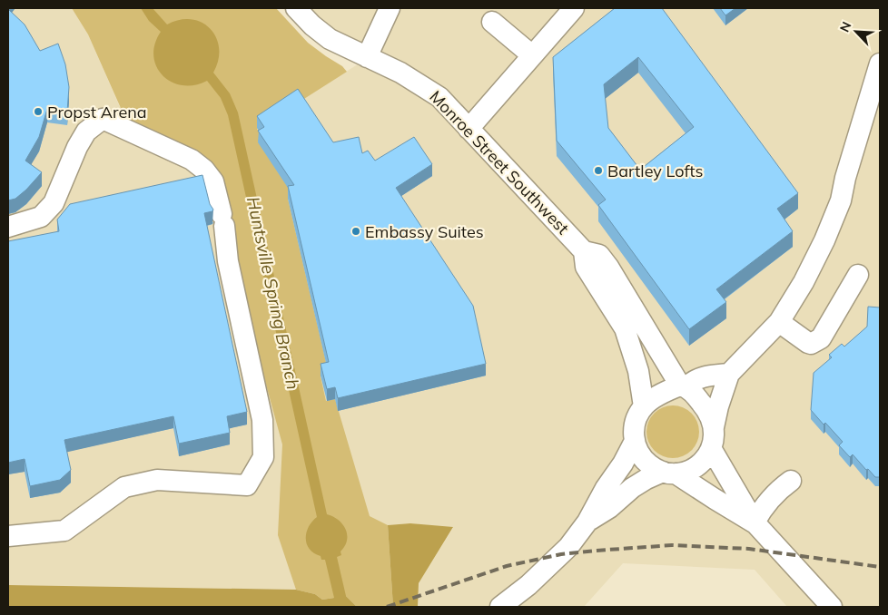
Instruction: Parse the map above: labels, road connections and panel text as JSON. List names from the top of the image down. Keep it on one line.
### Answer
{"streets":{"street":["Monroe Street Southwest"]},"water":["Huntsville Spring Branch"],"places":["Propst Arena","Bartley Lofts","Embassy Suites"],"north":"top left"}
